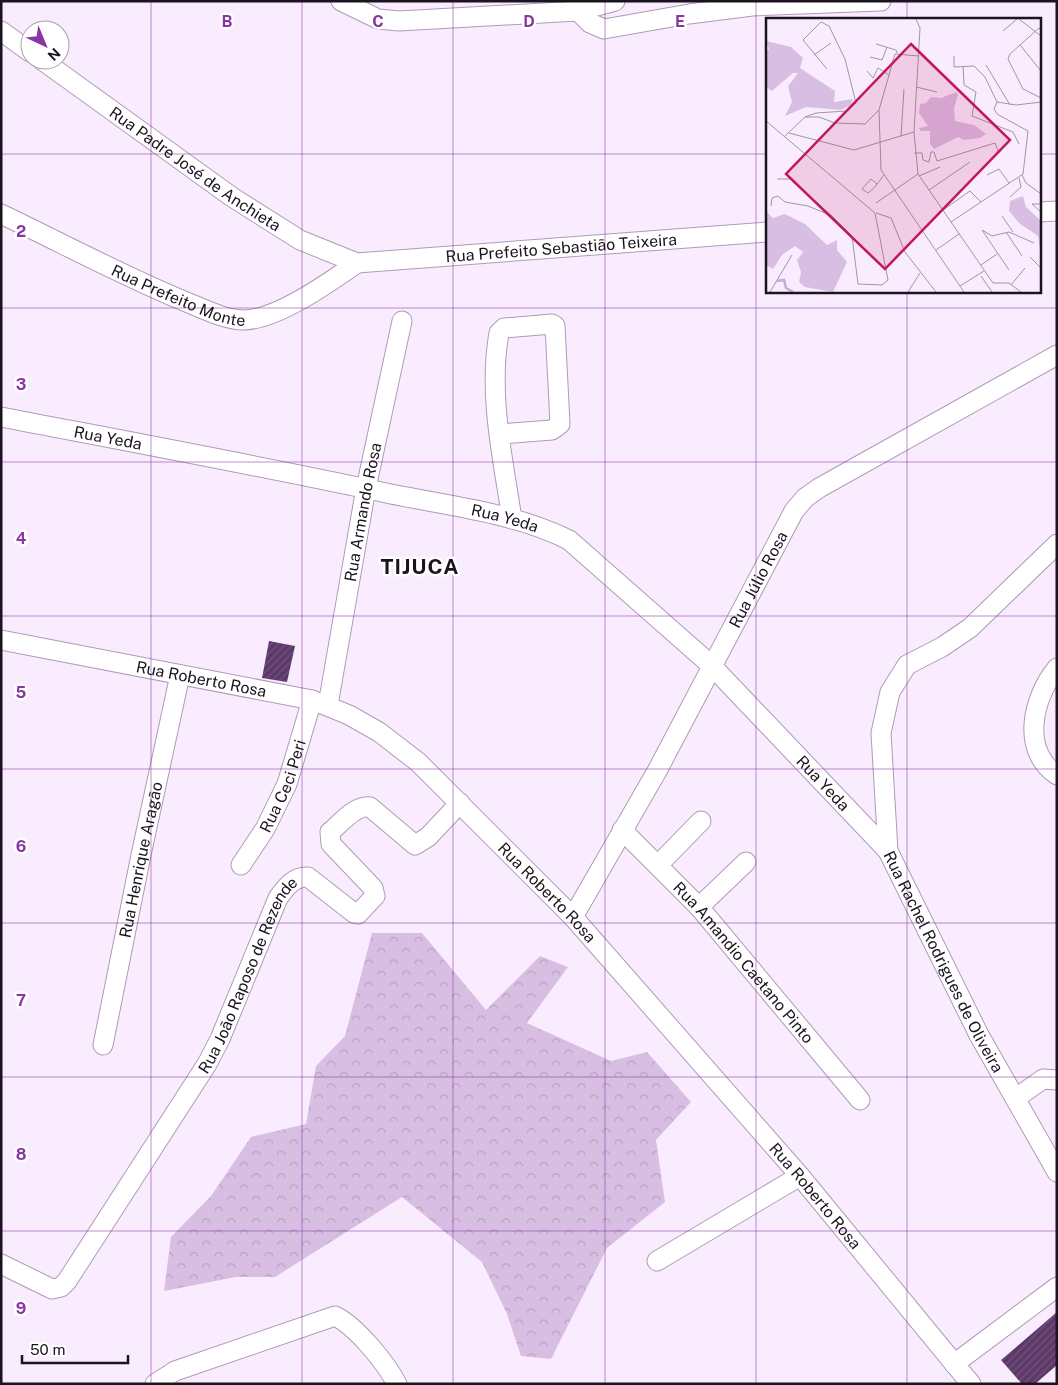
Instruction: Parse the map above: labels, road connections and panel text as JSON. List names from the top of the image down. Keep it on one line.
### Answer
{"streets":{"street":["Rua Padre José de Anchieta","Rua Prefeito Sebastião Teixeira","Rua Prefeito Monte","Rua Yeda","Rua Armando Rosa","Rua Júlio Rosa","Rua Roberto Rosa","Rua Ceci Peri","Rua Henrique Aragão","Rua Rachel Rodrigues de Oliveira","Rua Amandio Caetano Pinto","Rua João Raposo de Rezende"]},"crossings":[["Rua Padre José de Anchieta","Rua Prefeito Sebastião Teixeira"],["Rua Padre José de Anchieta","Rua Prefeito Monte"],["Rua Prefeito Sebastião Teixeira","Rua Prefeito Monte"],["Rua Yeda","Rua Armando Rosa"],["Rua Yeda","Rua Júlio Rosa"],["Rua Yeda","Rua Rachel Rodrigues de Oliveira"],["Rua Armando Rosa","Rua Roberto Rosa"],["Rua Armando Rosa","Rua Ceci Peri"],["Rua Júlio Rosa","Rua Roberto Rosa"],["Rua Júlio Rosa","Rua Amandio Caetano Pinto"],["Rua Roberto Rosa","Rua Ceci Peri"],["Rua Roberto Rosa","Rua Henrique Aragão"],["Rua Roberto Rosa","Rua João Raposo de Rezende"]],"districts":["TIJUCA"],"scale_bar":"50 m","north":"bottom right","grid":{"columns":["B","C","D","E"],"rows":["2","3","4","5","6","7","8","9"]}}
